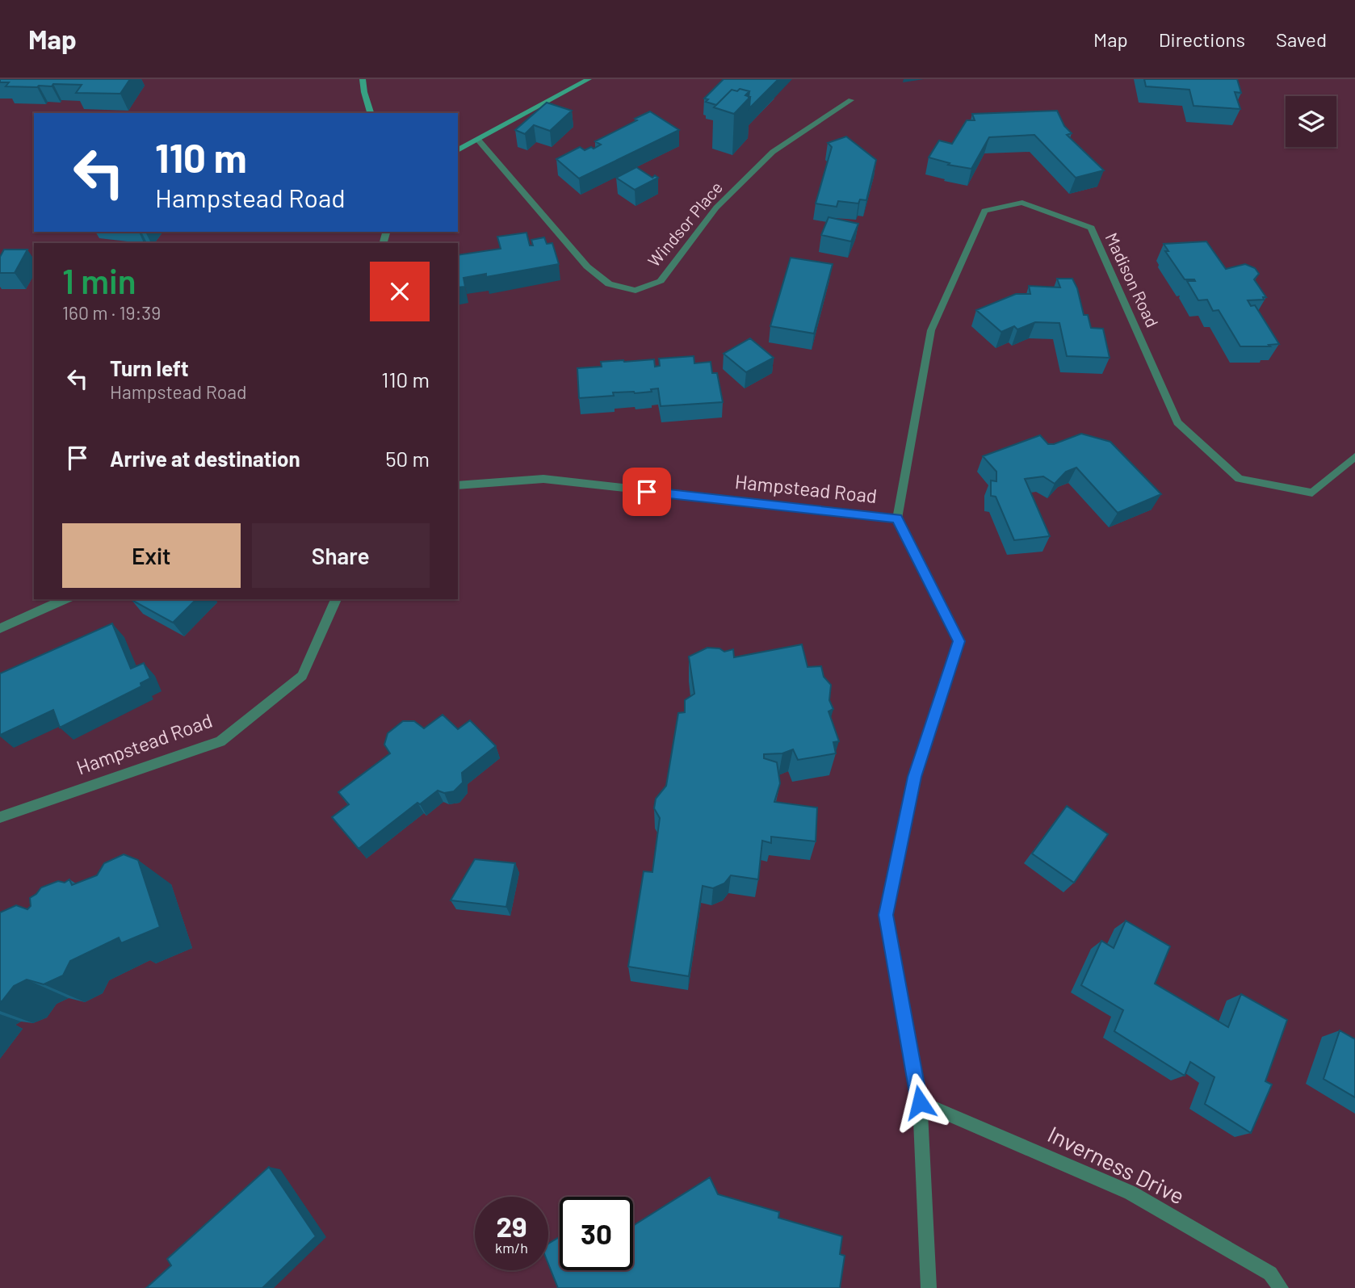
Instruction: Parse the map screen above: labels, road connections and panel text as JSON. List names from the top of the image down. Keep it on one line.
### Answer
{"streets":{"street":["Windsor Place","Madison Road","Hampstead Road","Inverness Drive"]},"crossings":[["Madison Road","Hampstead Road"],["Hampstead Road","Inverness Drive"]],"page":{"header":"Map","nav":["Map","Directions","Saved"],"turn":["110 m","Hampstead Road"],"heading":["1 min","160 m · 19:39"],"list":[{"name":"Turn left","note":"Hampstead Road","value":"110 m"},{"name":"Arrive at destination","value":"50 m"}],"buttons":["Exit","Share"],"speed":"29 km/h","limit":"30"}}
